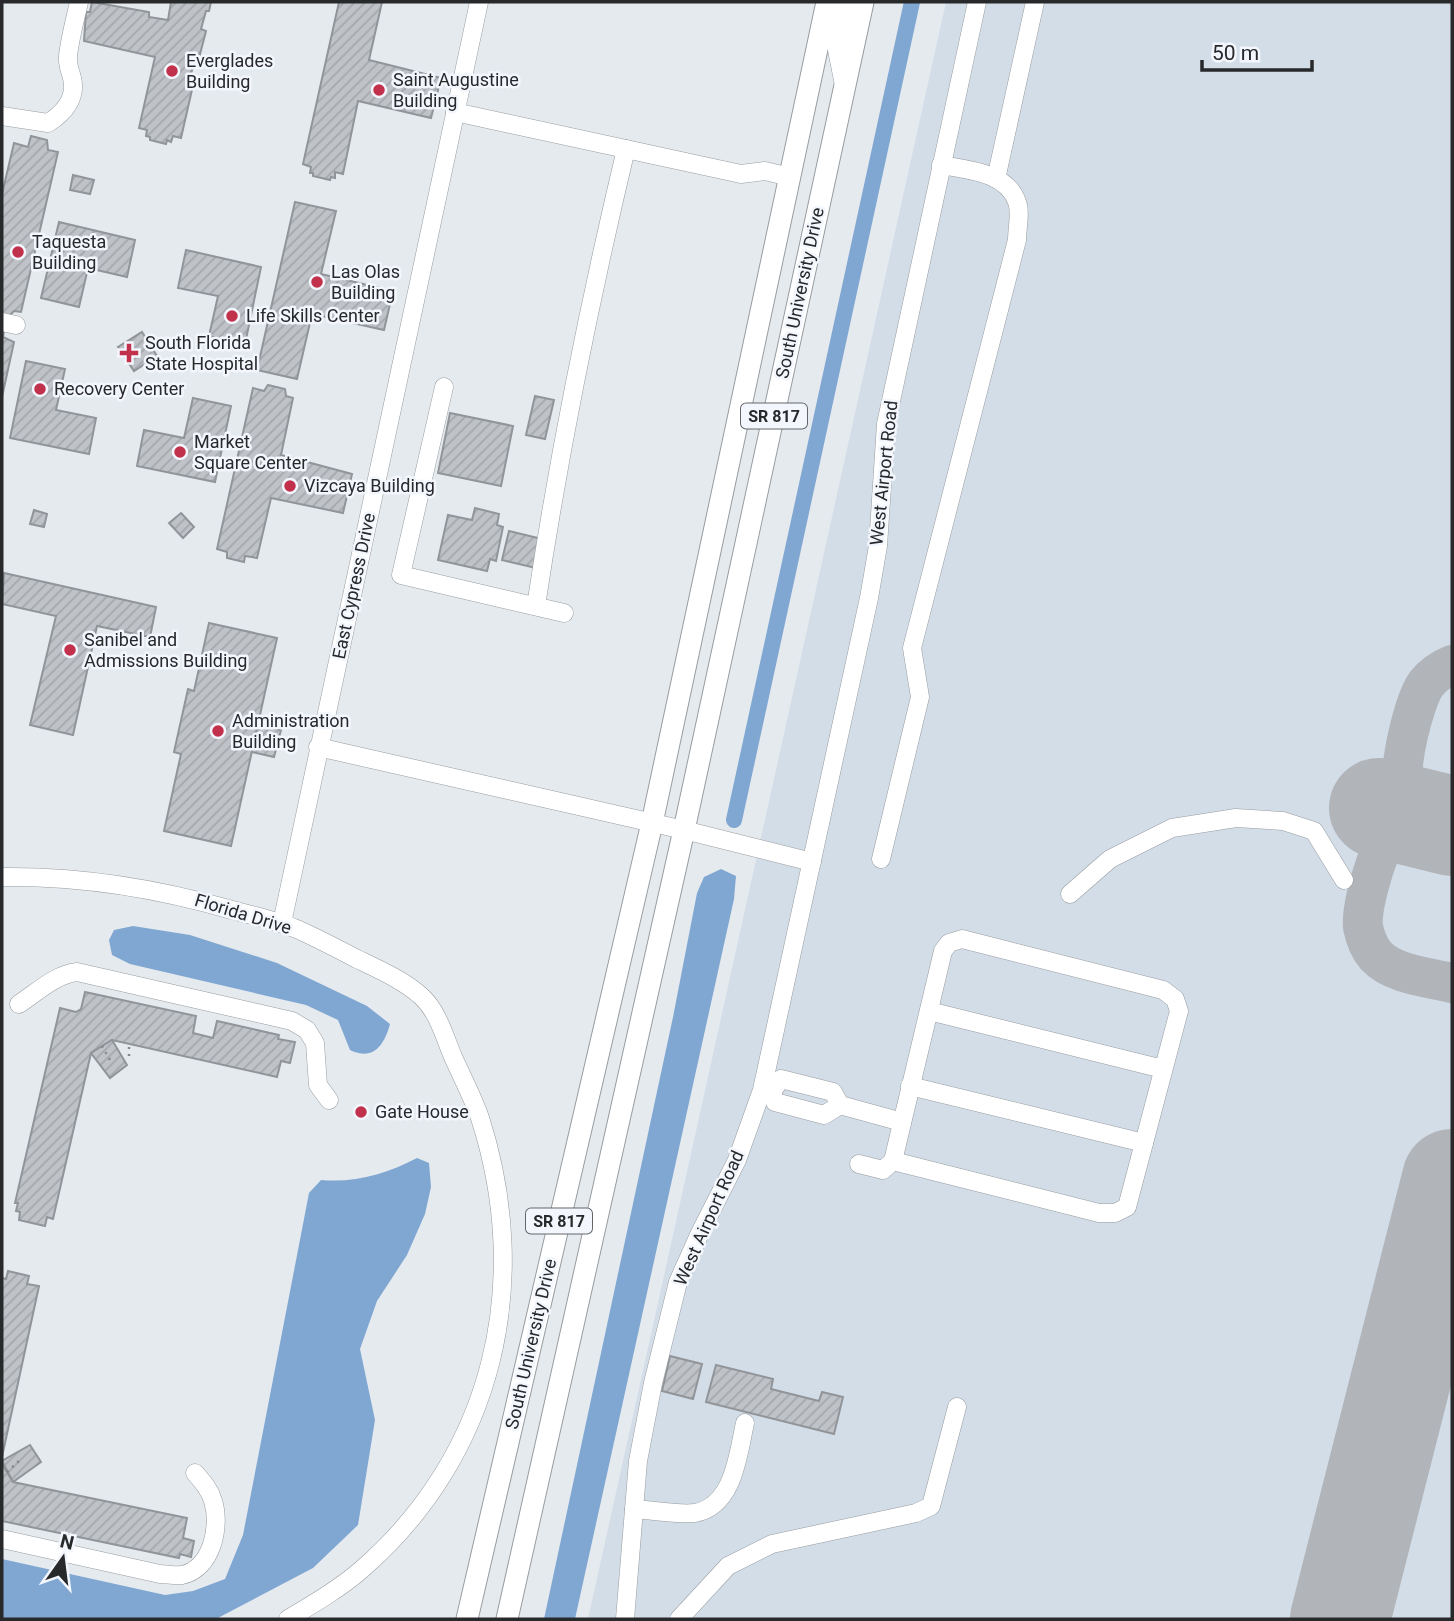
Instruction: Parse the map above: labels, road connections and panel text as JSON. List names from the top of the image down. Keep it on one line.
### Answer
{"streets":{"main road":["South University Drive","SR 817"],"street":["West Airport Road","East Cypress Drive","Florida Drive"]},"crossings":[["East Cypress Drive","Florida Drive"]],"places":{"other":["Everglades Building","Saint Augustine Building","Taquesta Building","Las Olas Building","Life Skills Center","Recovery Center","Market Square Center","Vizcaya Building","Sanibel and Admissions Building","Administration Building","Gate House"],"health":["South Florida State Hospital"]},"scale_bar":"50 m","north":"top"}
